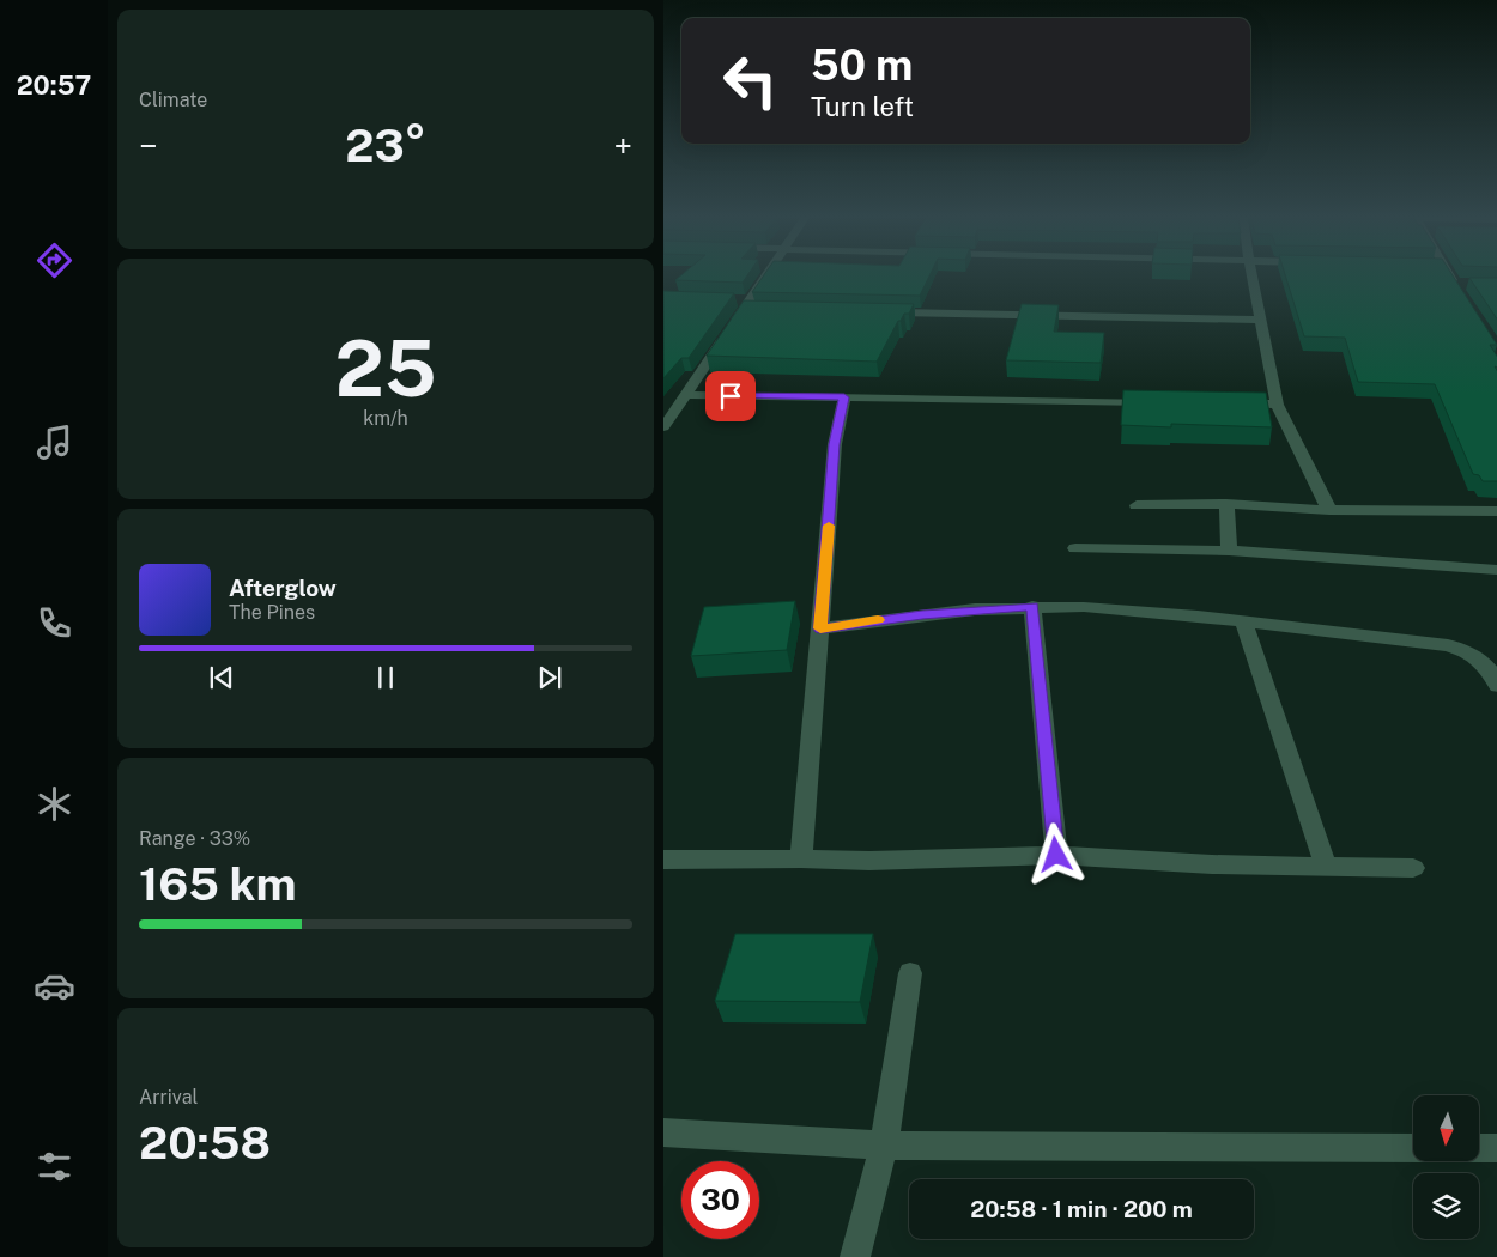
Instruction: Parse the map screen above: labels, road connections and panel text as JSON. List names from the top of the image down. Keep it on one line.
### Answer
{"north":"bottom","page":{"tabs":"20:57","tile":["Climate",["25","km/h"],["Range · 33%","165 km"],["Arrival","20:58"]],"turn":["50 m","Turn left"],"heat":["−","23°","+"],"song":["Afterglow","The Pines"],"limit":"30","trip":"20:58 · 1 min · 200 m"}}
